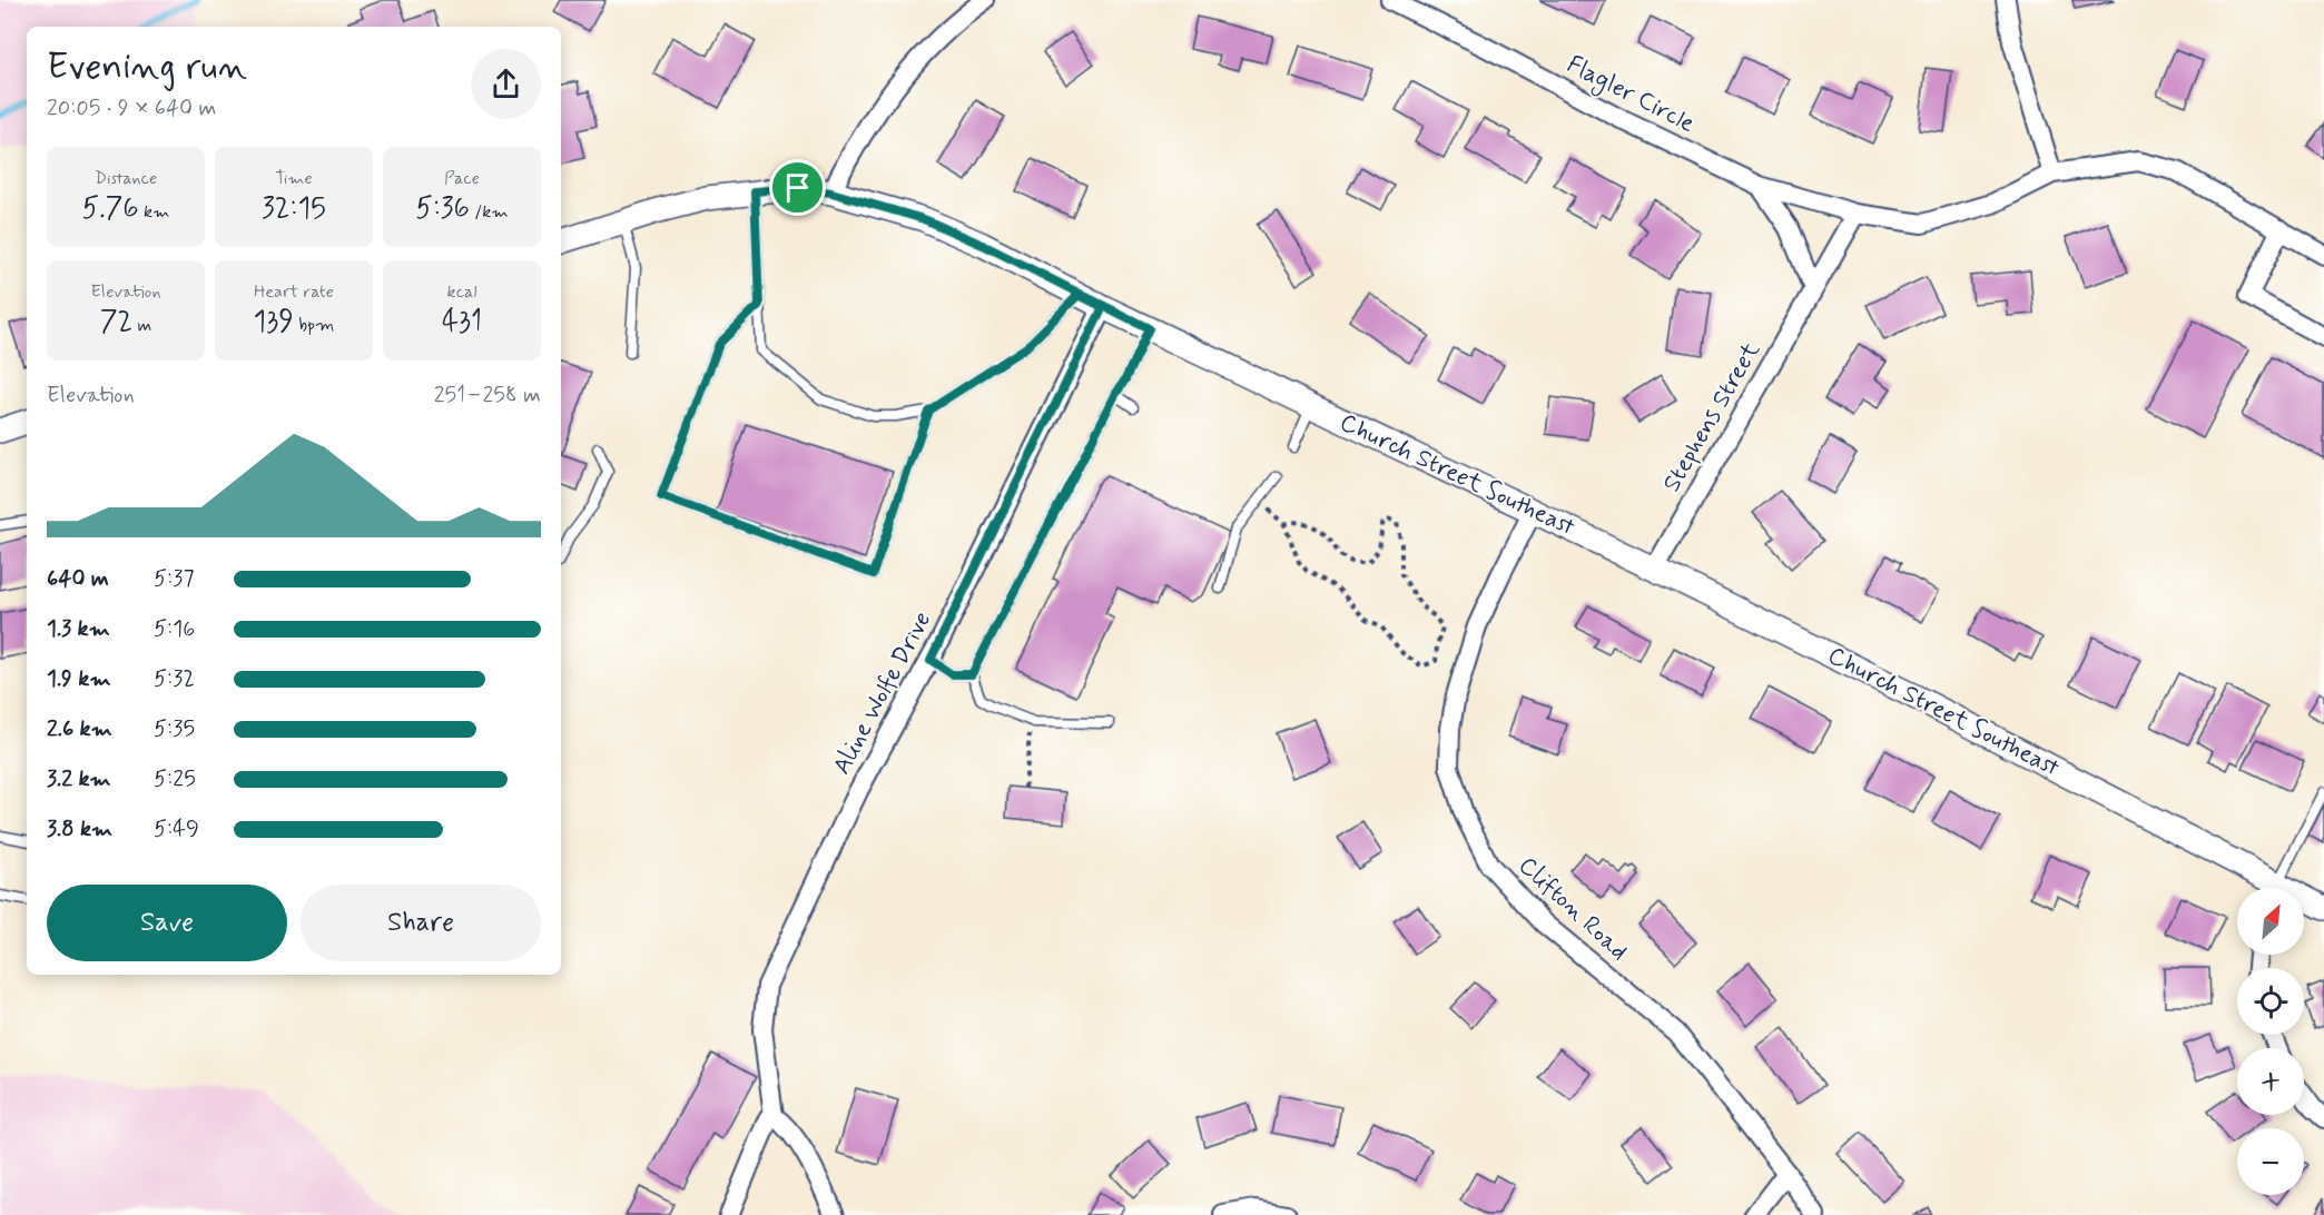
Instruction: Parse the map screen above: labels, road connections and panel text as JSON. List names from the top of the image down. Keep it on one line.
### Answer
{"streets":{"street":["Flagler Circle","Stephens Street","Church Street Southeast","Aline Wolfe Drive","Clifton Road"]},"crossings":[["Flagler Circle","Stephens Street"],["Stephens Street","Church Street Southeast"],["Church Street Southeast","Aline Wolfe Drive"],["Church Street Southeast","Clifton Road"]],"north":"top right","page":{"heading":["Evening run","20:05 · 9 × 640 m"],"stats":[["Distance","5.76 km"],["Time","32:15"],["Pace","5:36 /km"],["Elevation","72 m"],["Heart rate","139 bpm"],["kcal","431"]],"chart":["Elevation","251–258 m"],"list":[{"name":"640 m","note":"5:37"},{"name":"1.3 km","note":"5:16"},{"name":"1.9 km","note":"5:32"},{"name":"2.6 km","note":"5:35"},{"name":"3.2 km","note":"5:25"},{"name":"3.8 km","note":"5:49"}],"buttons":["Save","Share"],"map_buttons":["+","−"]}}
